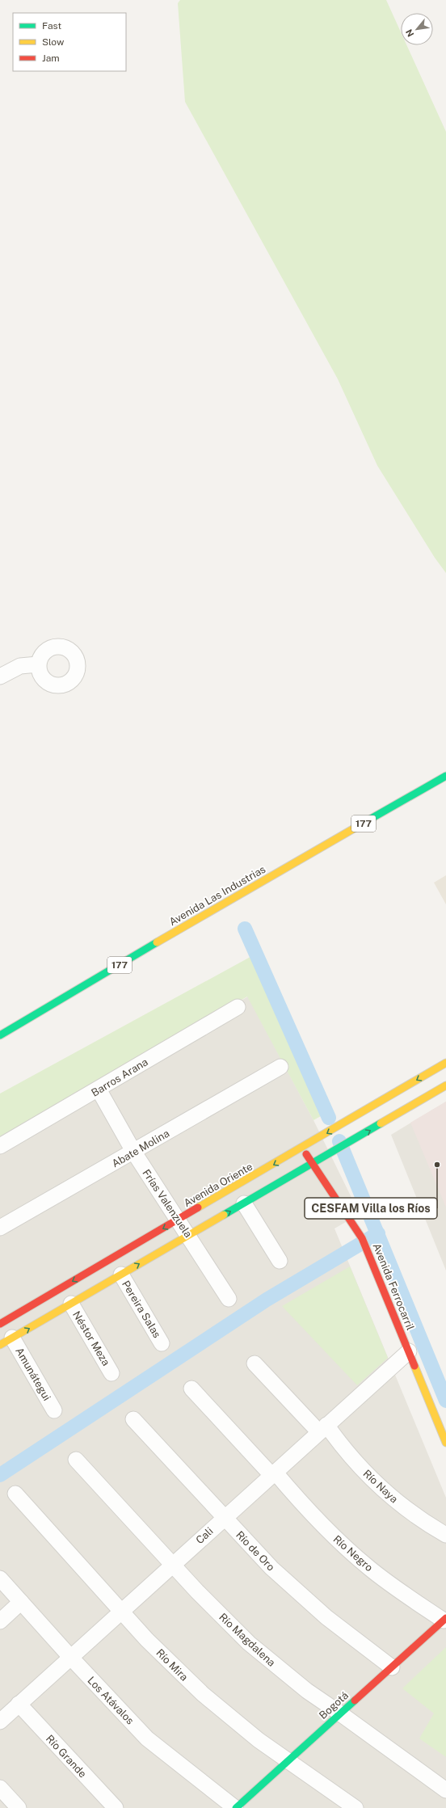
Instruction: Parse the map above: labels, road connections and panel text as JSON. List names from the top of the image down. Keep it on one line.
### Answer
{"streets":{"street":["177","Avenida Las Industrias","Barros Arana","Abate Molina","Avenida Oriente","Frías Valenzuela","Avenida Ferrocarril","Pereira Salas","Néstor Meza","Amunátegui","Río Naya","Cali","Río de Oro","Río Negro","Río Magdalena","Río Mira","Los Atávalos","Bogotá","Río Grande"]},"crossings":[["Barros Arana","Frías Valenzuela"],["Abate Molina","Frías Valenzuela"],["Avenida Oriente","Frías Valenzuela"],["Avenida Oriente","Avenida Ferrocarril"],["Avenida Ferrocarril","Cali"],["Río Naya","Cali"],["Cali","Río de Oro"],["Cali","Río Negro"],["Cali","Río Magdalena"],["Cali","Río Mira"],["Cali","Los Atávalos"],["Cali","Río Grande"],["Río de Oro","Bogotá"],["Río Negro","Bogotá"],["Río Magdalena","Bogotá"],["Río Mira","Bogotá"],["Los Atávalos","Bogotá"]],"places":["CESFAM Villa los Ríos"],"legend":["Fast","Slow","Jam"],"north":"bottom left"}
